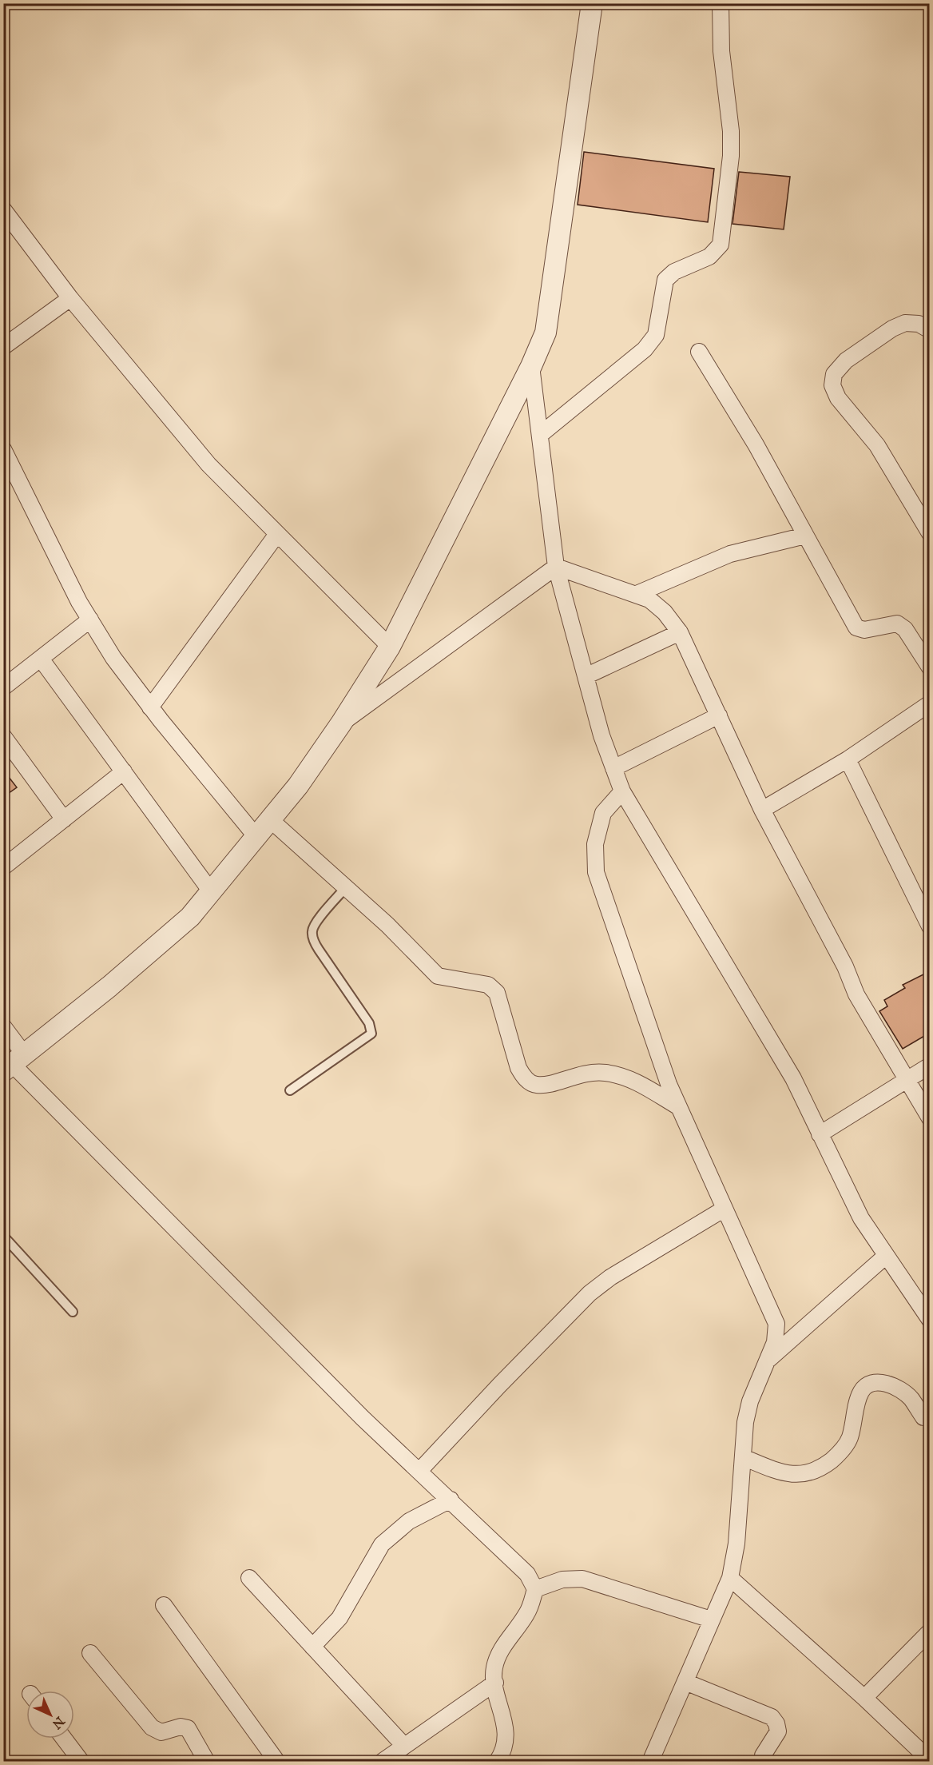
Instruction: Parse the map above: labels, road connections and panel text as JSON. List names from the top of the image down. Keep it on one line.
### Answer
{"north":"bottom right"}
